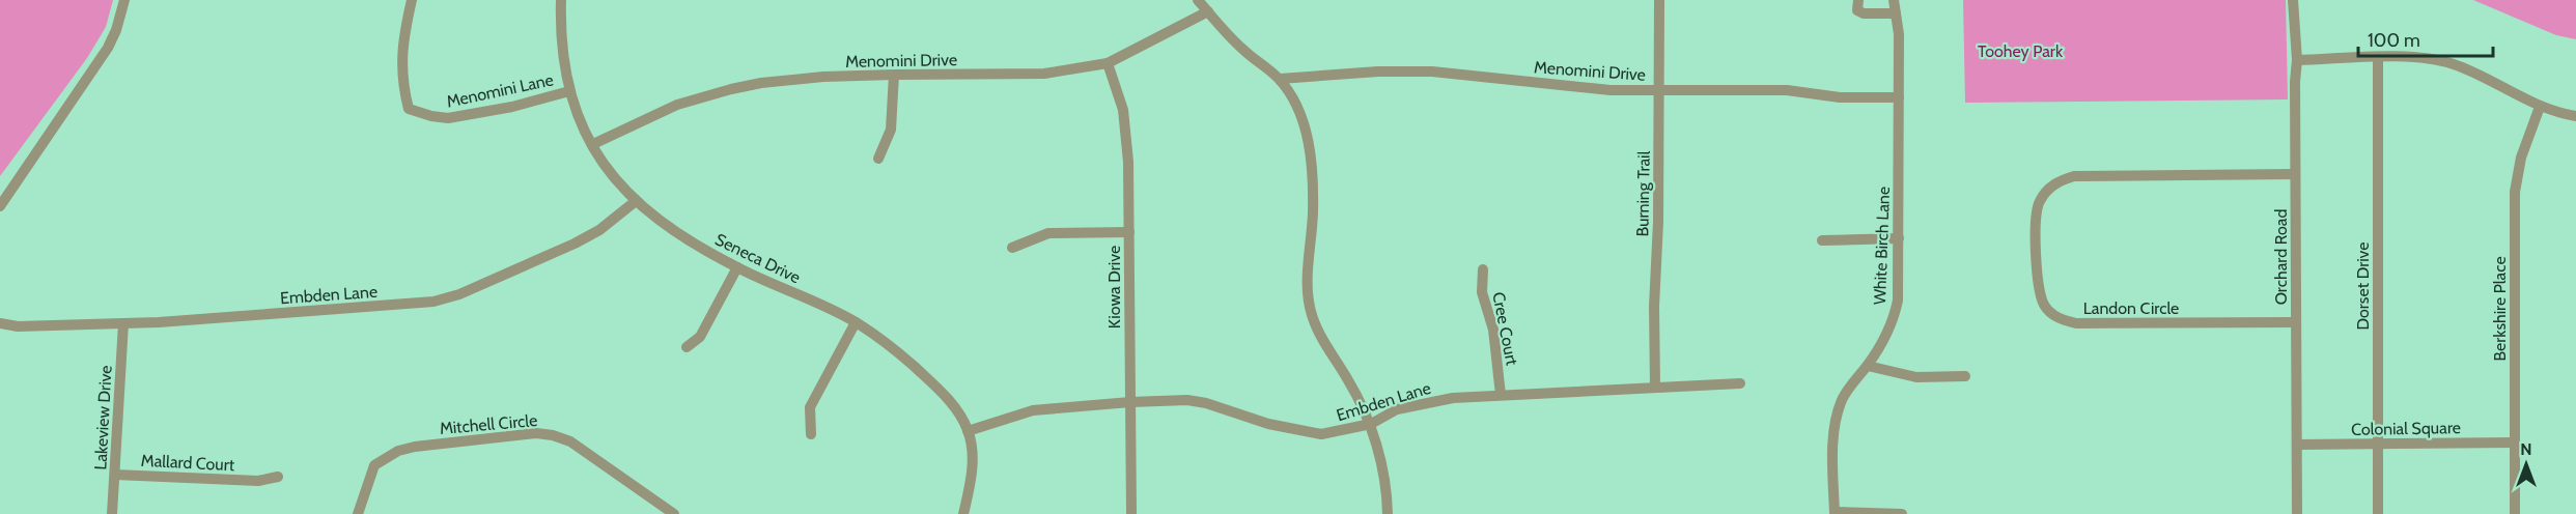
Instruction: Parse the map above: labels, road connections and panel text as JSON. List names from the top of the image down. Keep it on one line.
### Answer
{"streets":{"street":["Menomini Drive","Menomini Lane","Burning Trail","White Birch Lane","Orchard Road","Seneca Drive","Dorset Drive","Kiowa Drive","Embden Lane","Landon Circle","Berkshire Place","Cree Court","Lakeview Drive","Mitchell Circle","Colonial Square","Mallard Court"]},"crossings":[["Menomini Drive","Burning Trail"],["Menomini Drive","White Birch Lane"],["Menomini Drive","Seneca Drive"],["Menomini Drive","Kiowa Drive"],["Menomini Lane","Seneca Drive"],["Burning Trail","Embden Lane"],["Orchard Road","Landon Circle"],["Orchard Road","Colonial Square"],["Seneca Drive","Embden Lane"],["Dorset Drive","Colonial Square"],["Kiowa Drive","Embden Lane"],["Embden Lane","Cree Court"],["Embden Lane","Lakeview Drive"],["Berkshire Place","Colonial Square"],["Lakeview Drive","Mallard Court"]],"parks":["Toohey Park"],"scale_bar":"100 m","north":"top"}
